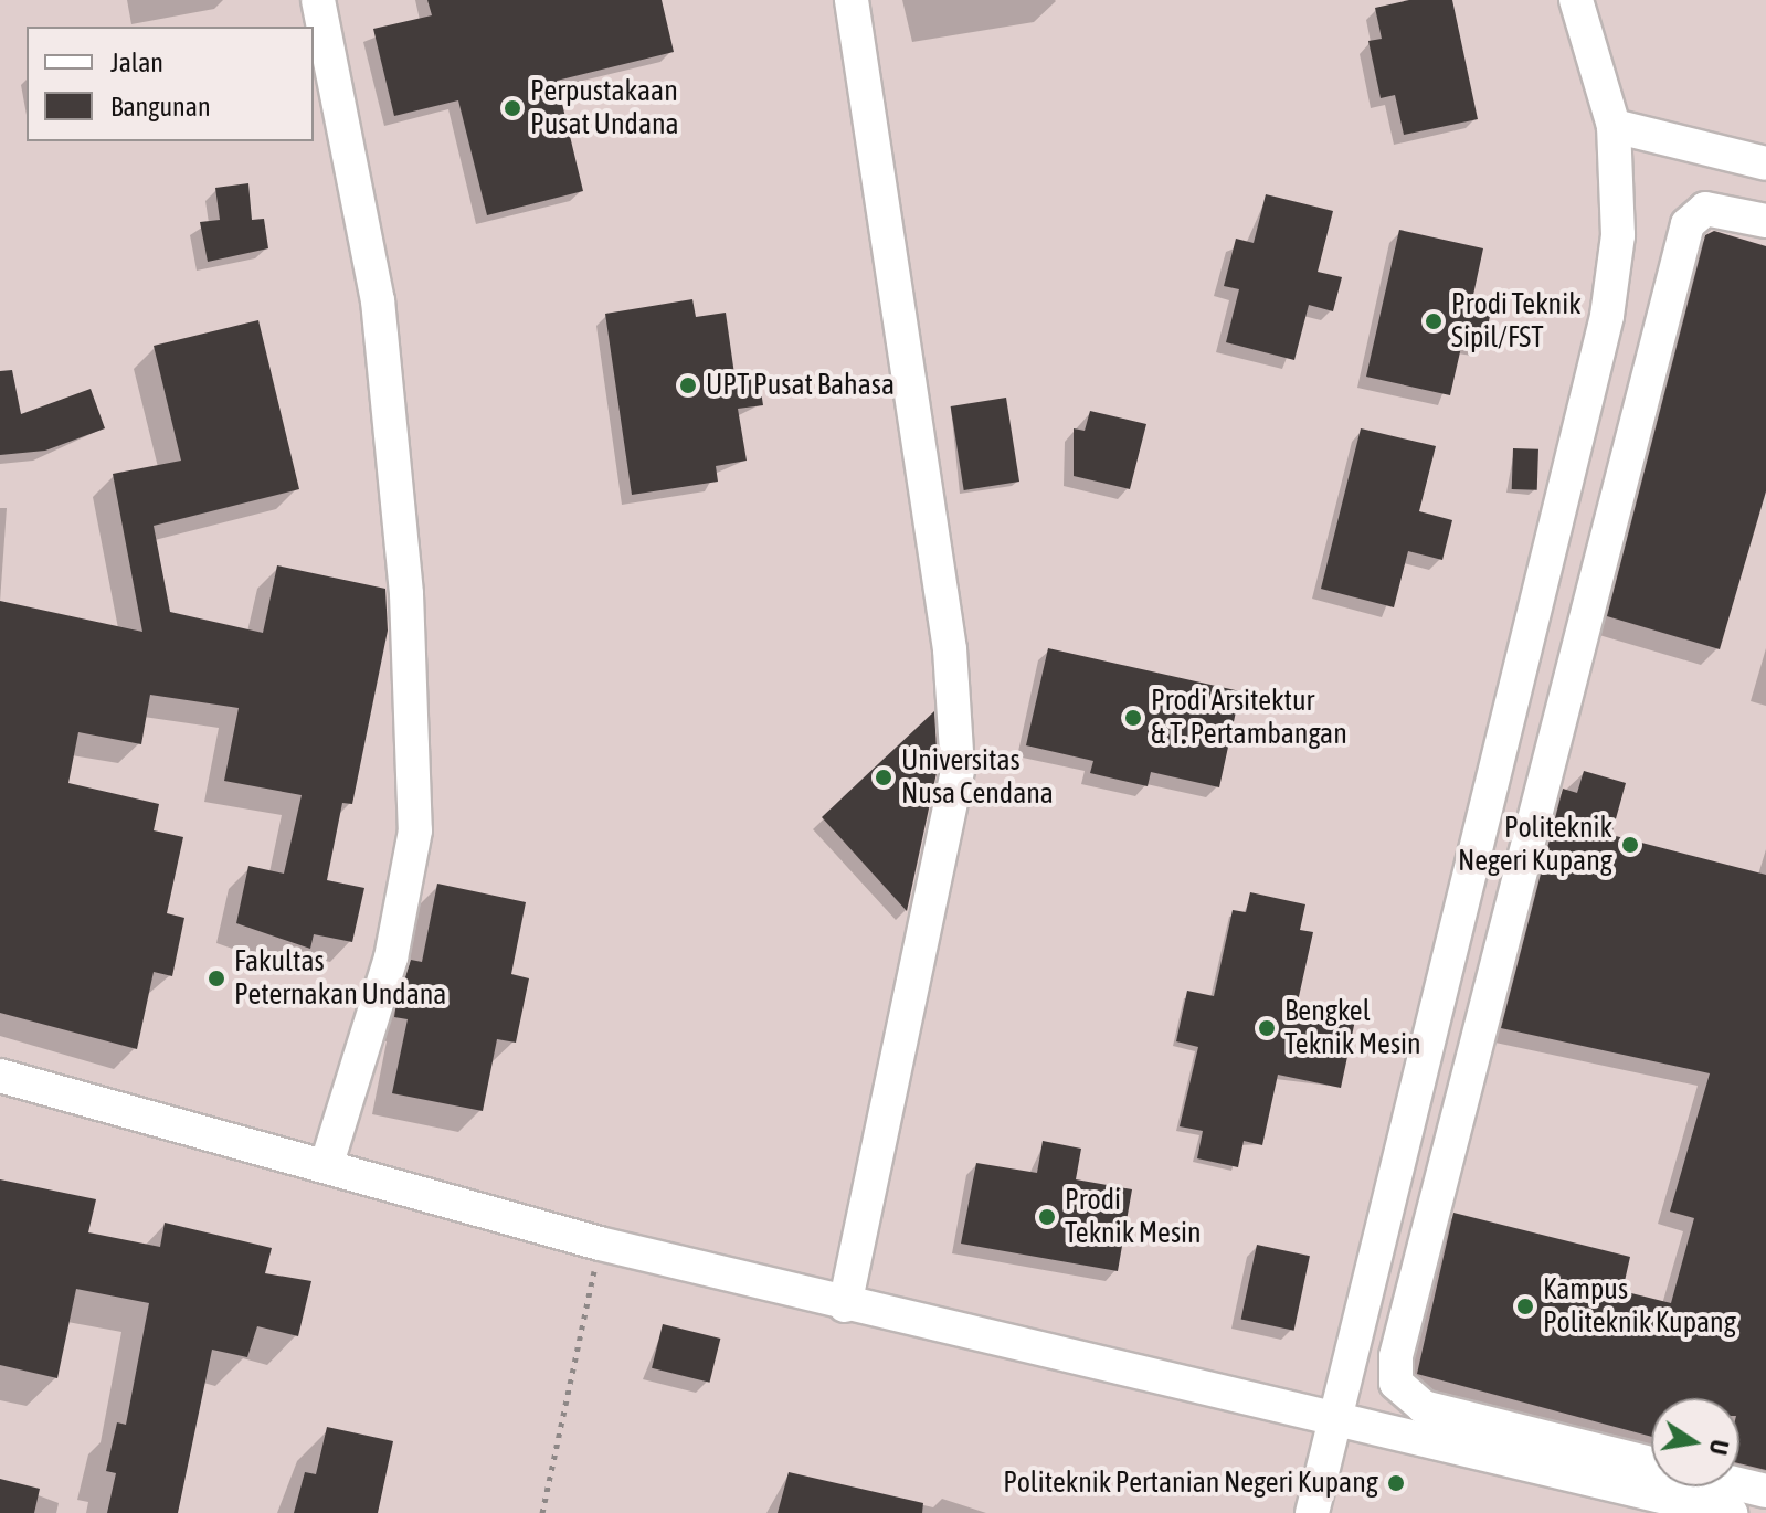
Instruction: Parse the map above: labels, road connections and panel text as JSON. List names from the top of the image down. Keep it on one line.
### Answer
{"places":["Perpustakaan Pusat Undana","Prodi Teknik Sipil/FST","UPT Pusat Bahasa","Prodi Arsitektur & T. Pertambangan","Universitas Nusa Cendana","Politeknik Negeri Kupang","Fakultas Peternakan Undana","Bengkel Teknik Mesin","Prodi Teknik Mesin","Kampus Politeknik Kupang","Politeknik Pertanian Negeri Kupang"],"legend":["Jalan","Bangunan"],"north":"right"}
